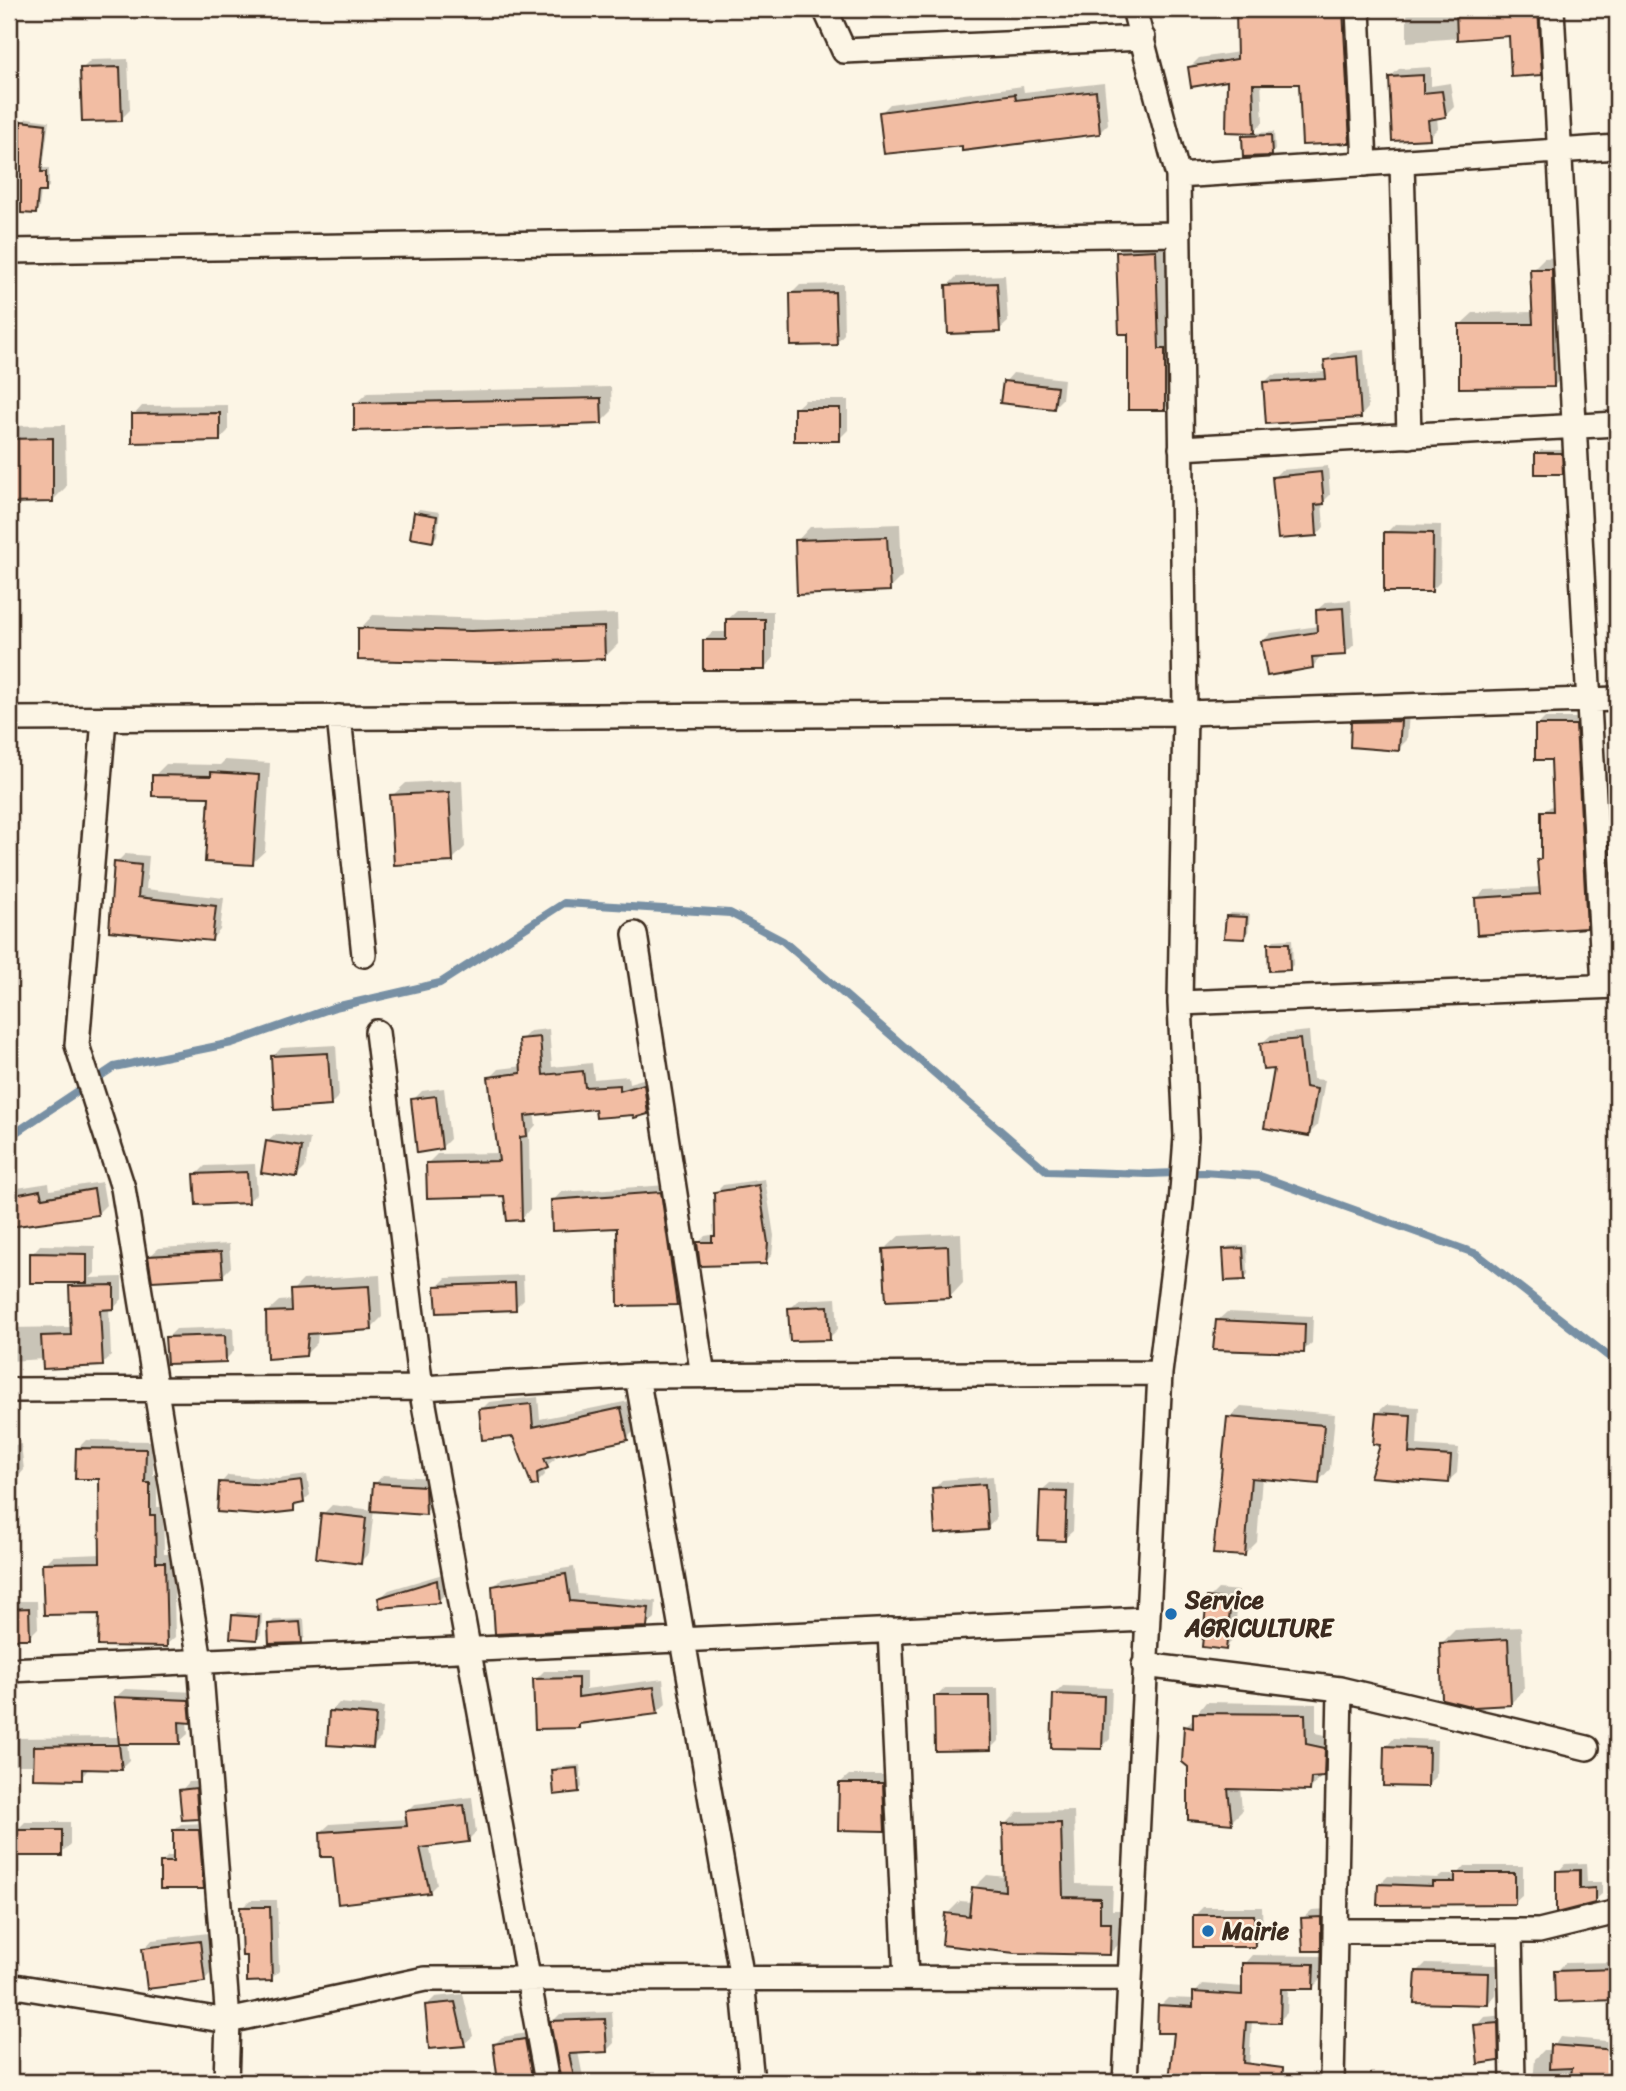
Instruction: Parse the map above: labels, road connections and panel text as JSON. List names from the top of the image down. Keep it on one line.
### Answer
{"places":["Service AGRICULTURE","Mairie"]}
